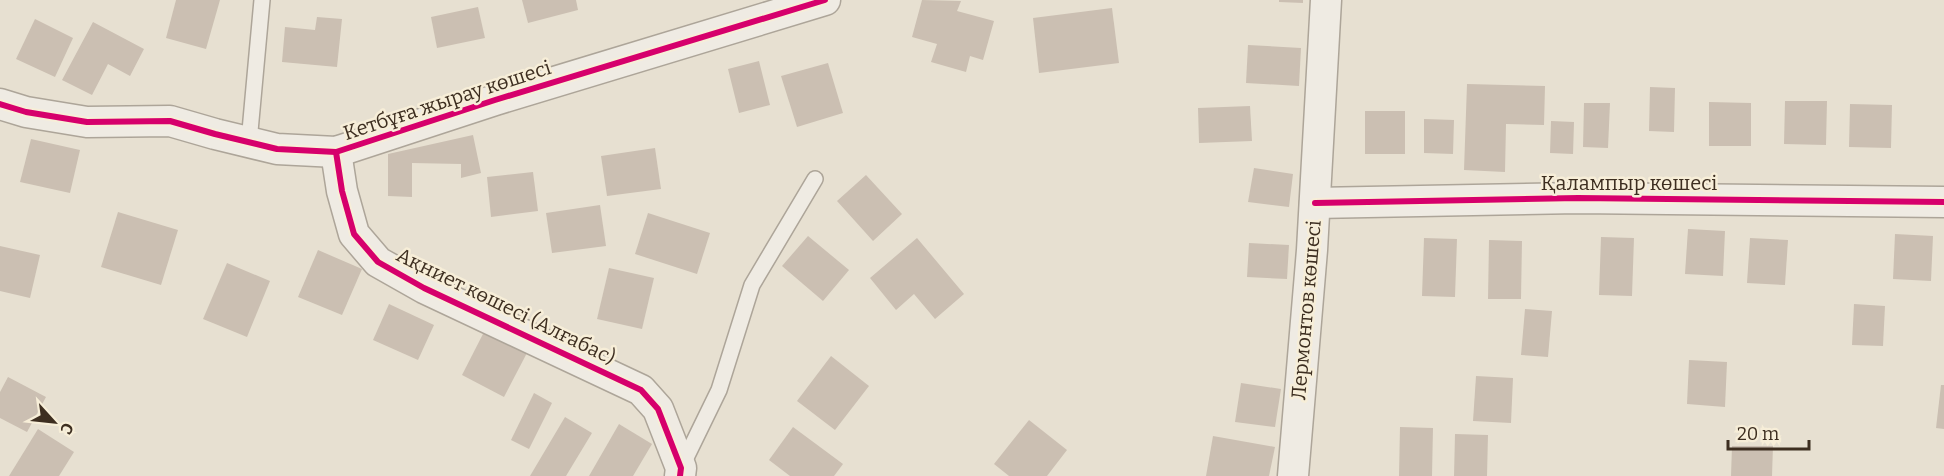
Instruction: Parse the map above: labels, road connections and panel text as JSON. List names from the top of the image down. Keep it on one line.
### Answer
{"streets":{"street":["Кетбұға жырау көшесі","Қалампыр көшесі","Ақниет көшесі (Алғабас)","Лермонтов көшесі"]},"crossings":[["Кетбұға жырау көшесі","Ақниет көшесі (Алғабас)"],["Қалампыр көшесі","Лермонтов көшесі"]],"scale_bar":"20 m","north":"bottom right"}
